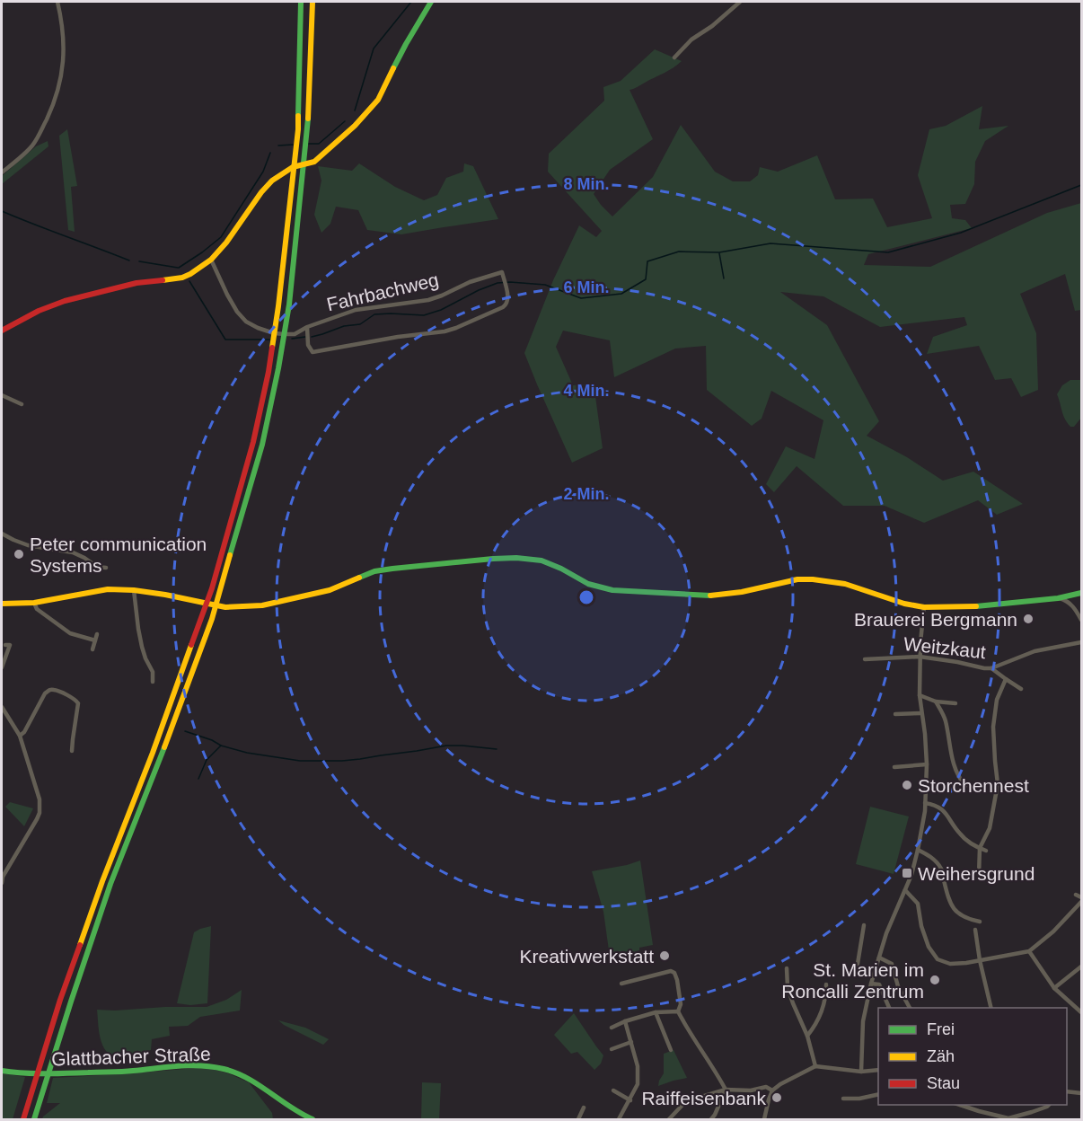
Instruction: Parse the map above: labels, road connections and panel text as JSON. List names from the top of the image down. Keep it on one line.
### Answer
{"streets":{"main road":["Glattbacher Straße"],"street":["Fahrbachweg","Weitzkaut"]},"places":{"other":["Peter communication Systems","Brauerei Bergmann","Storchennest","Kreativwerkstatt","St. Marien im Roncalli Zentrum","Raiffeisenbank"],"transit":["Weihersgrund"]},"legend":["Frei","Zäh","Stau"],"rings":["8 Min.","6 Min.","4 Min.","2 Min."]}
